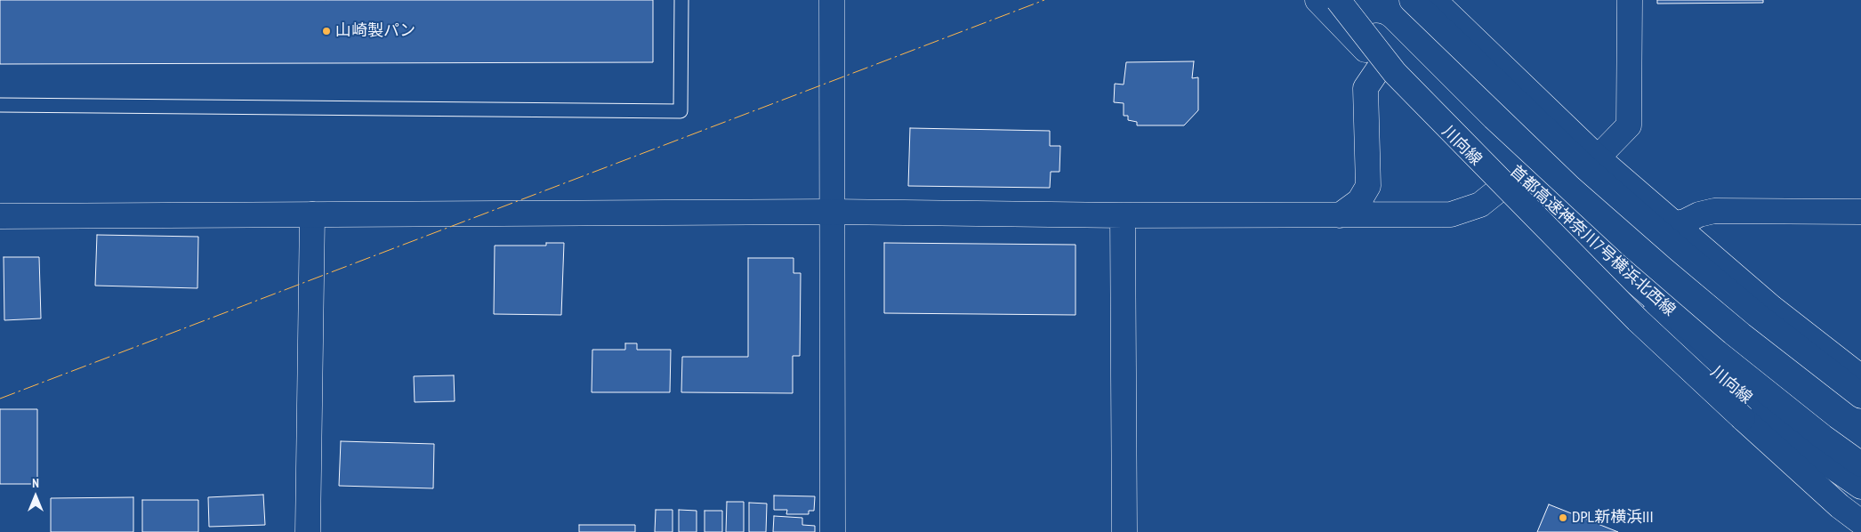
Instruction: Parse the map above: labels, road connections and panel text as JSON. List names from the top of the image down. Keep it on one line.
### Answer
{"streets":{"main road":["川向線","首都高速神奈川7号横浜北西線"]},"places":["山崎製パン","DPL新横浜III"],"north":"top"}
